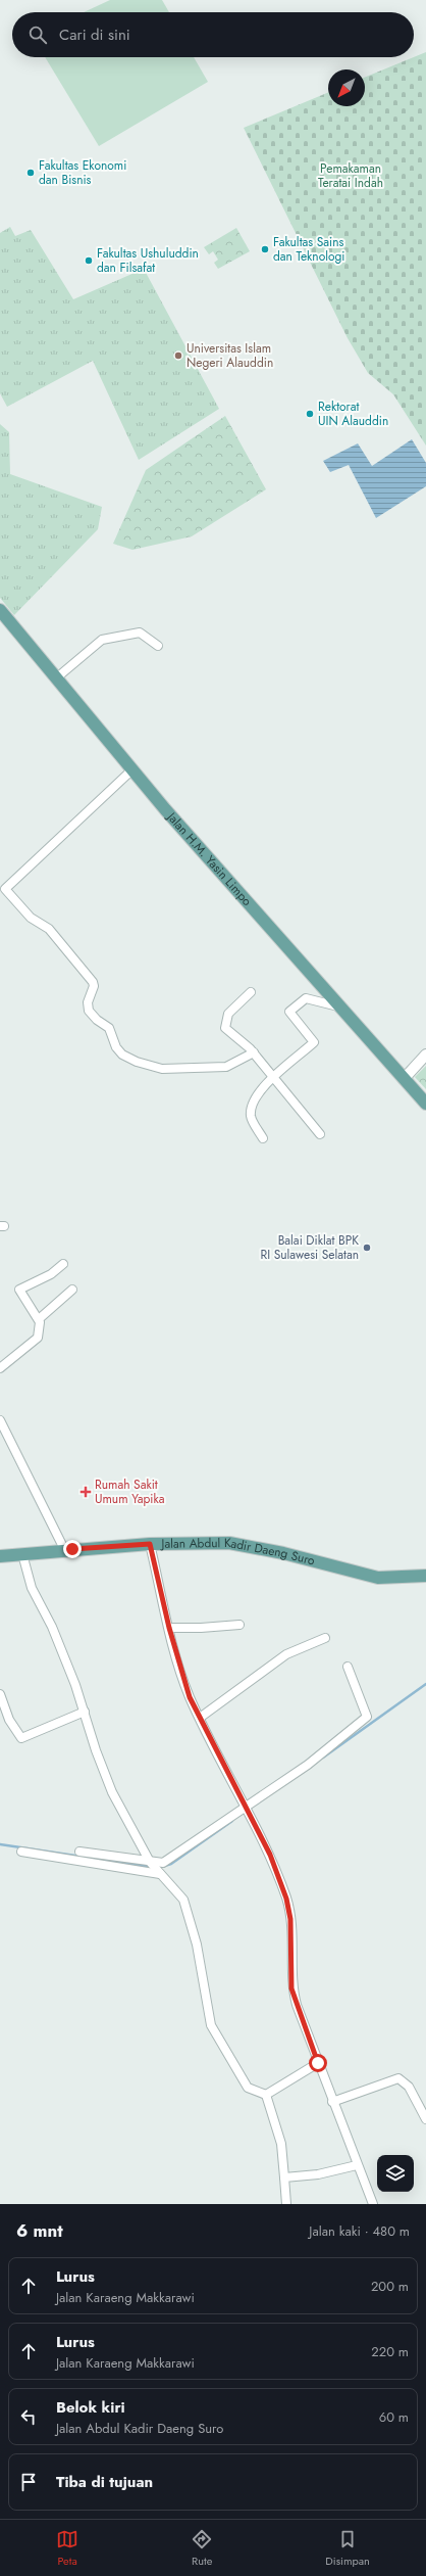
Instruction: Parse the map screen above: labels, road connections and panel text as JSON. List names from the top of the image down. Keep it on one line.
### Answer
{"streets":{"main road":["Jalan H.M. Yasin Limpo","Jalan Abdul Kadir Daeng Suro"]},"parks":["Pemakaman Teratai Indah"],"places":{"other":["Fakultas Ekonomi dan Bisnis","Fakultas Sains dan Teknologi","Fakultas Ushuluddin dan Filsafat","Universitas Islam Negeri Alauddin","Rektorat UIN Alauddin","Balai Diklat BPK RI Sulawesi Selatan"],"health":["Rumah Sakit Umum Yapika"]},"north":"bottom left","page":{"search":"Cari di sini","heading":["6 mnt","Jalan kaki · 480 m"],"list":[["Lurus","Jalan Karaeng Makkarawi","200 m"],["Lurus","Jalan Karaeng Makkarawi","220 m"],["Belok kiri","Jalan Abdul Kadir Daeng Suro","60 m"],"Tiba di tujuan"],"nav":["Peta","Rute","Disimpan"]}}
